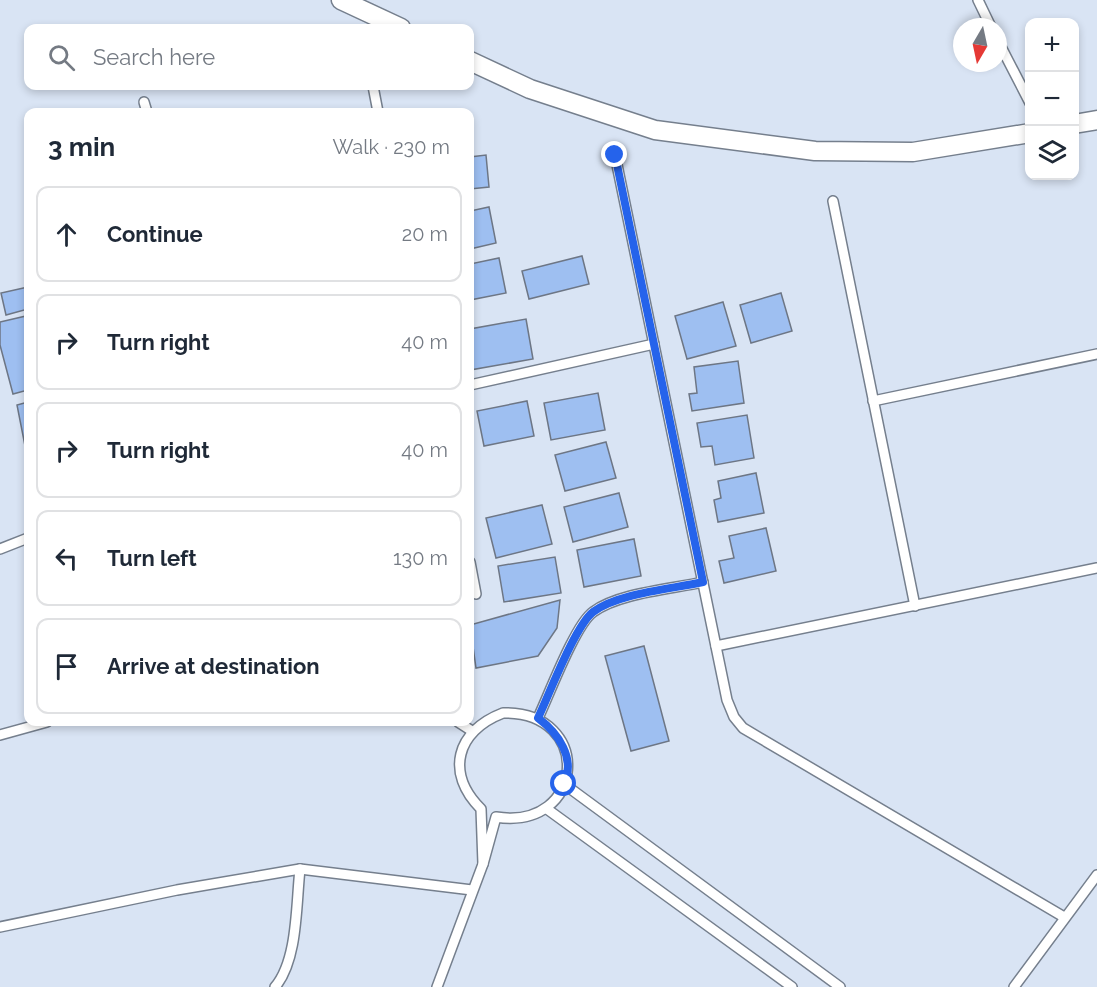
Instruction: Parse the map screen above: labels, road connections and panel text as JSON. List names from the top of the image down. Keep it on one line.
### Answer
{"north":"bottom","page":{"map_buttons":["+","−"],"search":"Search here","heading":["3 min","Walk · 230 m"],"list":[["Continue","20 m"],["Turn right","40 m"],["Turn right","40 m"],["Turn left","130 m"],"Arrive at destination"]}}
